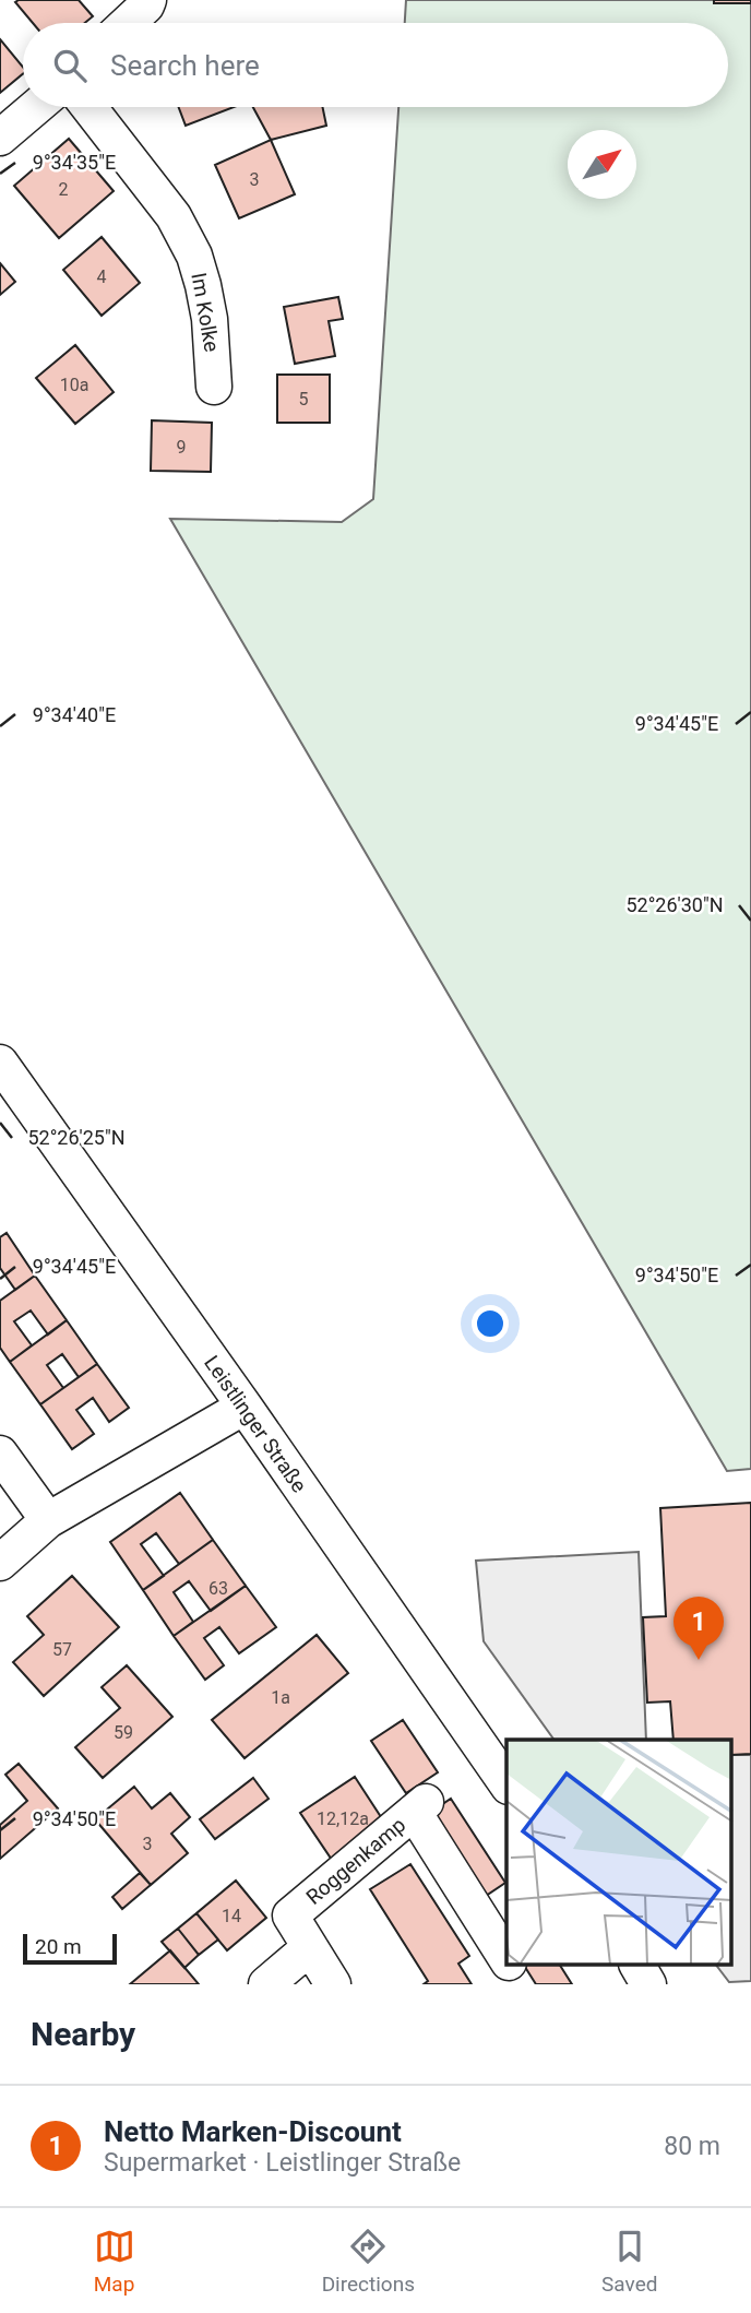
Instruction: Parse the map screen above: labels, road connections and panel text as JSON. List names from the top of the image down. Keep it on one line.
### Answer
{"streets":{"street":["Im Kolke","Leistlinger Straße","Roggenkamp"]},"house_numbers":["3","2","4","10a","5","9","63","57","1a","59","12,12a","3","14"],"scale_bar":"20 m","north":"top right","page":{"search":"Search here","pins":"1","scale":"20 m","heading":"Nearby","list":[{"mark":"1","name":"Netto Marken-Discount","note":"Supermarket · Leistlinger Straße","value":"80 m"}],"nav":["Map","Directions","Saved"]},"coordinates":["9°34'35\"E","9°34'40\"E","9°34'45\"E","52°26'30\"N","52°26'25\"N","9°34'50\"E"]}
